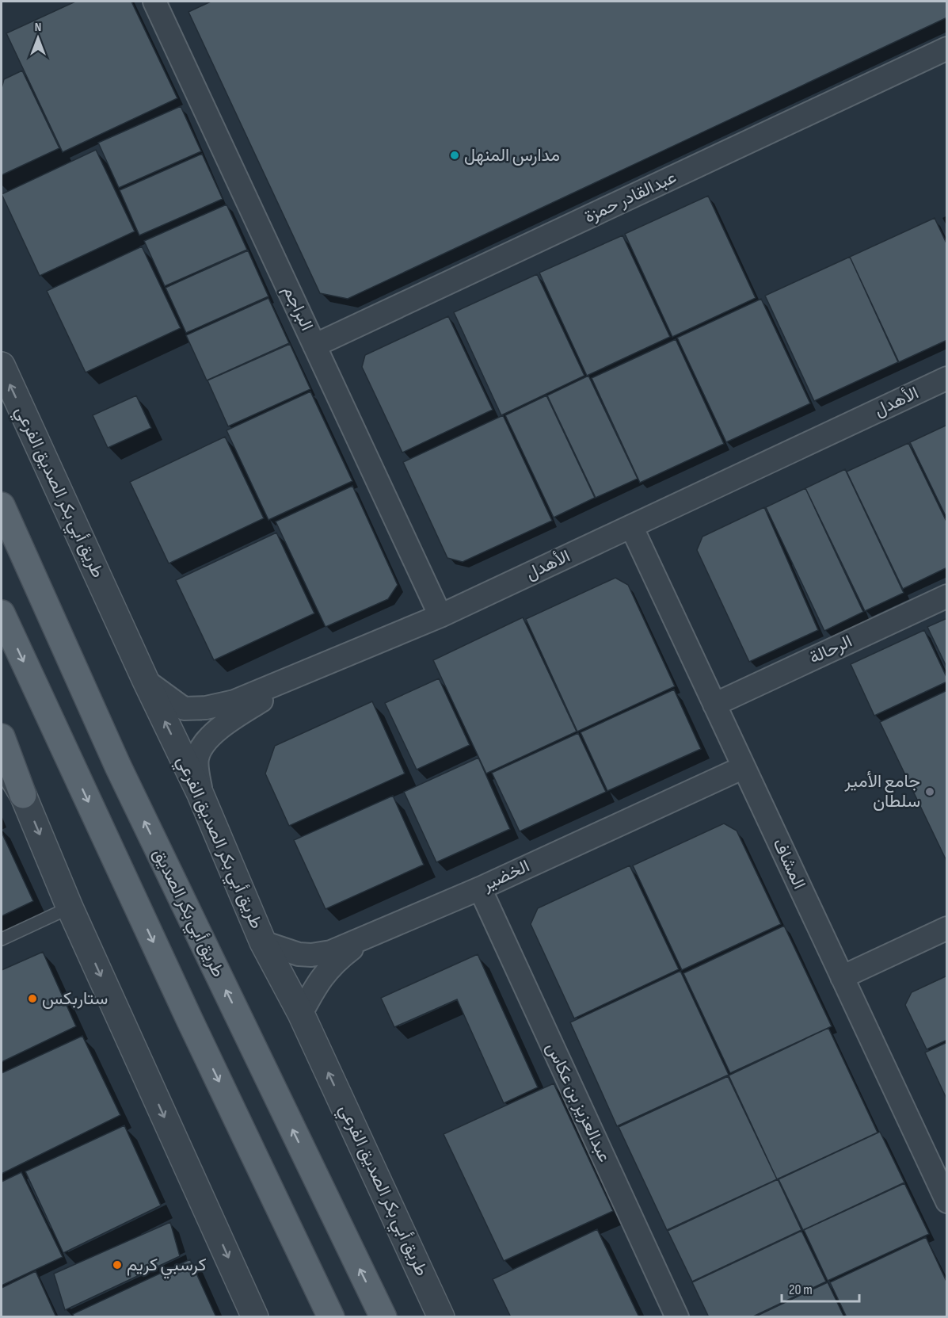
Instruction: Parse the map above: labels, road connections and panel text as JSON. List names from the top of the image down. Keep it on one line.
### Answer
{"streets":{"main road":["طريق أبي بكر الصديق"],"street":["عبدالقادر حمزة","البراجم","الأهدل","طريق أبي بكر الصديق الفرعي","الرحالة","المشاف","الخضير","عبدالعزيز بن عكاس"]},"crossings":[["عبدالقادر حمزة","البراجم"],["البراجم","الأهدل"],["الأهدل","طريق أبي بكر الصديق الفرعي"],["الأهدل","المشاف"],["طريق أبي بكر الصديق الفرعي","الخضير"],["الرحالة","المشاف"],["المشاف","الخضير"],["الخضير","عبدالعزيز بن عكاس"]],"places":["مدارس المنهل","جامع الأمير سلطان","ستاربكس","كرسبي كريم"],"scale_bar":"20 m","north":"top"}
